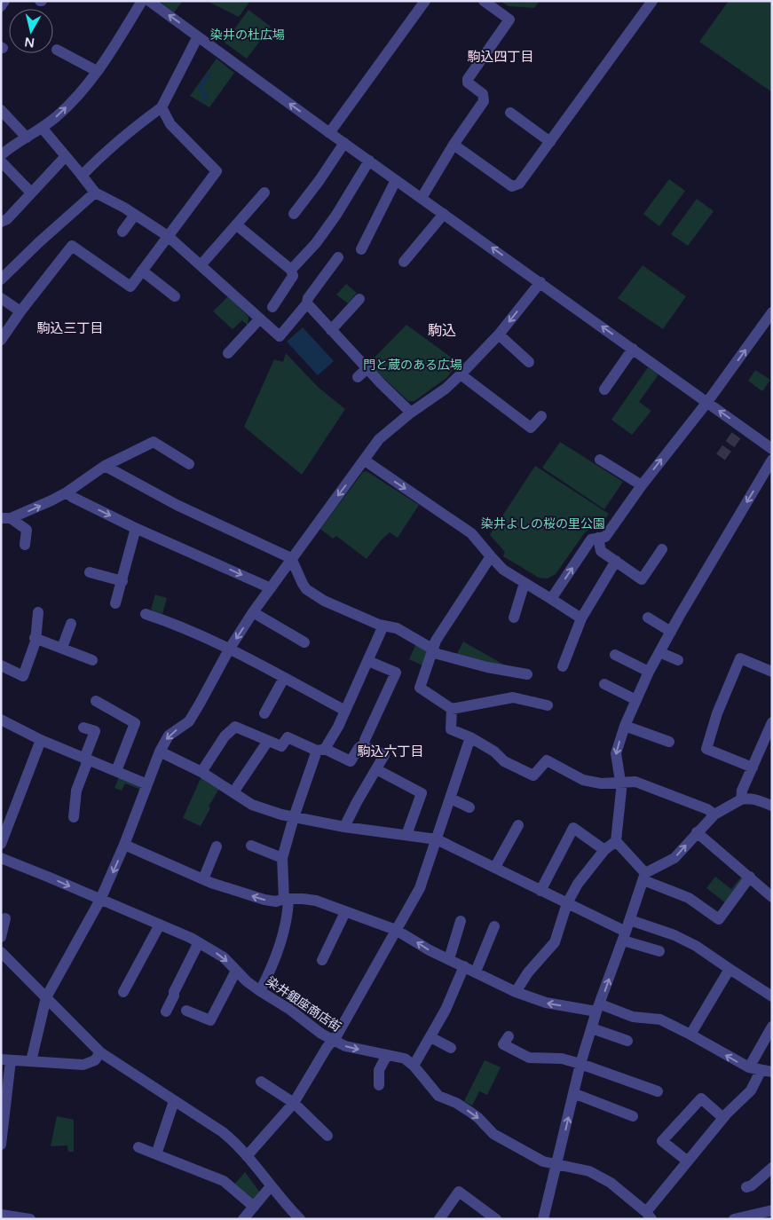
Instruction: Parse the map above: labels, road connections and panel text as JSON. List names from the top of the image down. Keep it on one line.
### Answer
{"streets":{"street":["染井銀座商店街"]},"districts":["駒込四丁目","駒込三丁目","駒込","駒込六丁目"],"parks":["染井の杜広場","門と蔵のある広場","染井よしの桜の里公園"],"north":"bottom"}
